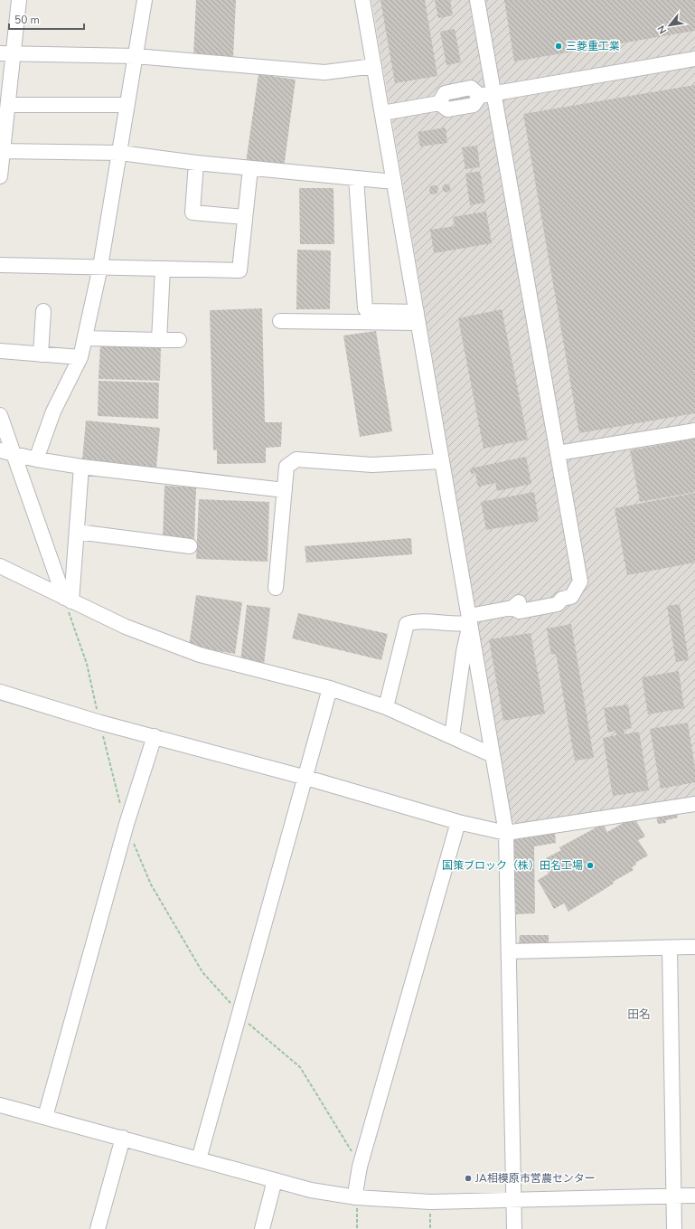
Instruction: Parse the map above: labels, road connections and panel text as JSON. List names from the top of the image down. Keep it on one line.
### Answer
{"districts":["田名"],"places":["三菱重工業","国策ブロック（株）田名工場","JA相模原市営農センター"],"scale_bar":"50 m","north":"bottom left"}
